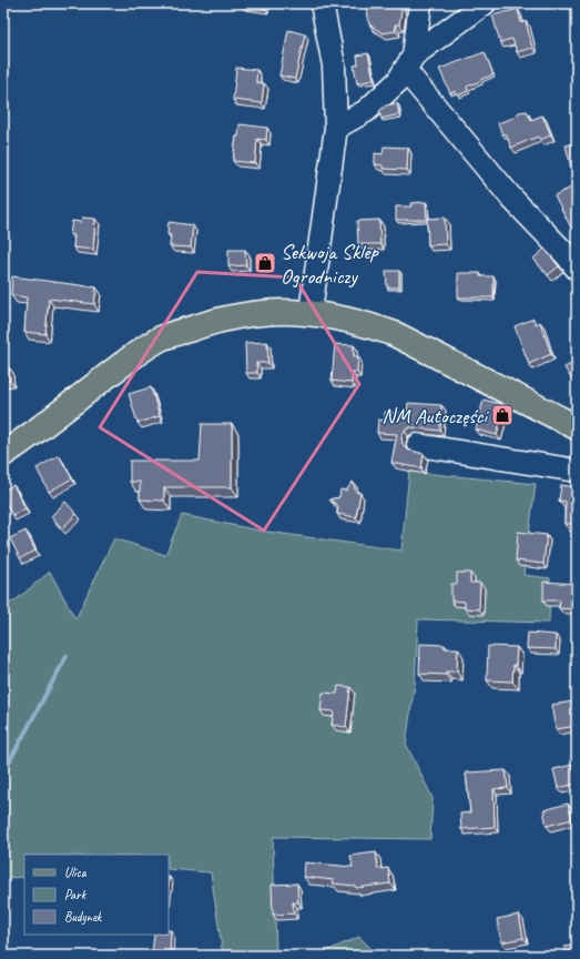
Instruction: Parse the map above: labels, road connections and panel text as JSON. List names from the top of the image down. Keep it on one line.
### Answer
{"places":{"shop":["Sekwoja Sklep Ogrodniczy","NM Autoczęści"]},"legend":["Ulica","Park","Budynek"]}
